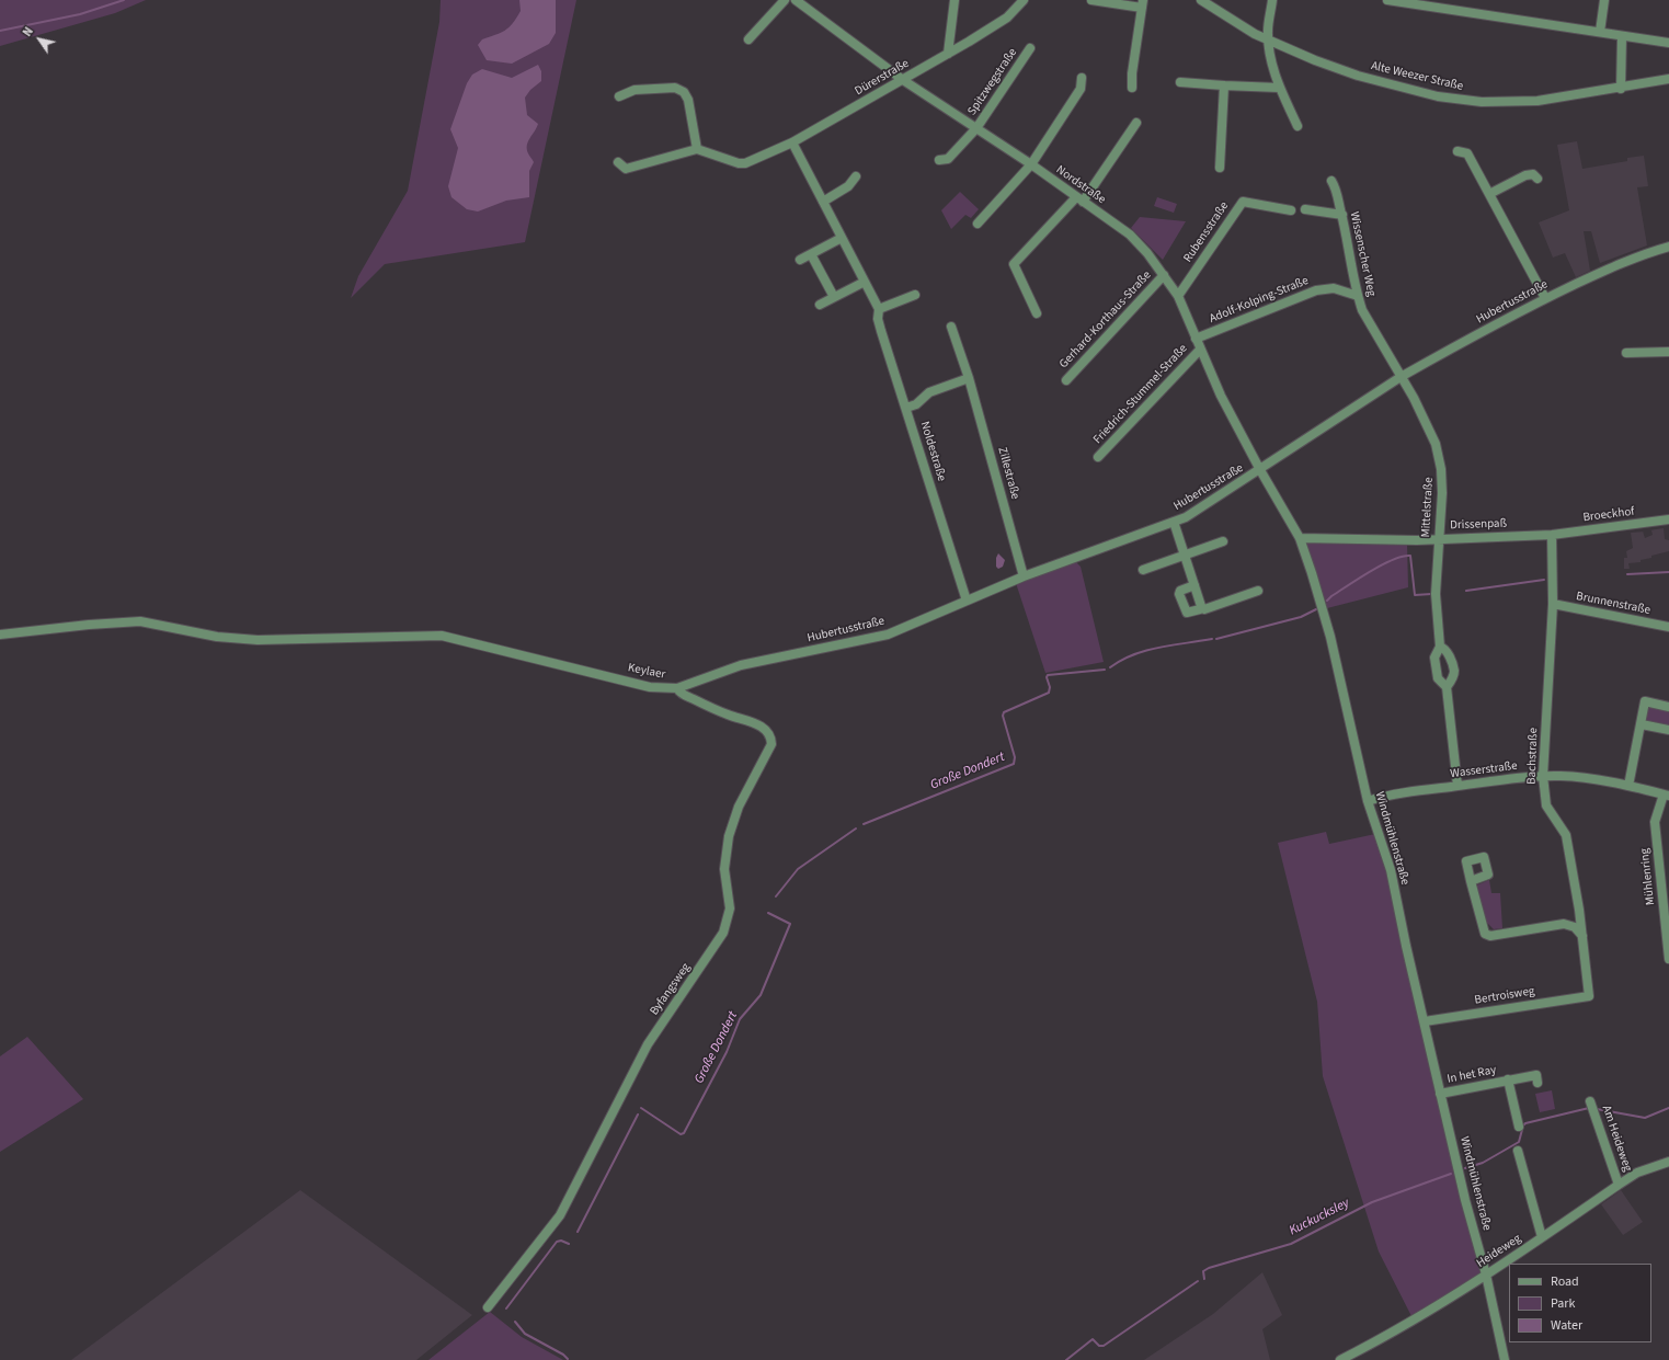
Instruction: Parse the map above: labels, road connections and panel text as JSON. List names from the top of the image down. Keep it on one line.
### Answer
{"streets":{"street":["Alte Weezer Straße","Dürerstraße","Spitzwegstraße","Nordstraße","Rubensstraße","Wissenscher Weg","Adolf-Kolping-Straße","Hubertusstraße","Gerhard-Korthaus-Straße","Friedrich-Stummel-Straße","Noldestraße","Zillestraße","Mittelstraße","Broeckhof","Drissenpaß","Brunnenstraße","Keylaer","Bachstraße","Wasserstraße","Windmühlenstraße","Mühlenring","Byfangsweg","Bertroisweg","In het Ray","Am Heideweg","Heideweg"]},"crossings":[["Dürerstraße","Nordstraße"],["Dürerstraße","Noldestraße"],["Spitzwegstraße","Nordstraße"],["Nordstraße","Rubensstraße"],["Nordstraße","Adolf-Kolping-Straße"],["Nordstraße","Hubertusstraße"],["Nordstraße","Gerhard-Korthaus-Straße"],["Nordstraße","Friedrich-Stummel-Straße"],["Nordstraße","Windmühlenstraße"],["Wissenscher Weg","Adolf-Kolping-Straße"],["Wissenscher Weg","Hubertusstraße"],["Wissenscher Weg","Mittelstraße"],["Hubertusstraße","Noldestraße"],["Hubertusstraße","Zillestraße"],["Hubertusstraße","Mittelstraße"],["Hubertusstraße","Keylaer"],["Hubertusstraße","Windmühlenstraße"],["Hubertusstraße","Byfangsweg"],["Mittelstraße","Drissenpaß"],["Mittelstraße","Wasserstraße"],["Broeckhof","Drissenpaß"],["Broeckhof","Bachstraße"],["Drissenpaß","Bachstraße"],["Drissenpaß","Windmühlenstraße"],["Brunnenstraße","Bachstraße"],["Keylaer","Byfangsweg"],["Bachstraße","Wasserstraße"],["Bachstraße","Bertroisweg"],["Wasserstraße","Windmühlenstraße"],["Wasserstraße","Mühlenring"],["Windmühlenstraße","Bertroisweg"],["Windmühlenstraße","In het Ray"],["Windmühlenstraße","Heideweg"],["Am Heideweg","Heideweg"]],"water":["Große Dondert","Kuckucksley"],"legend":["Road","Park","Water"],"north":"top left"}
